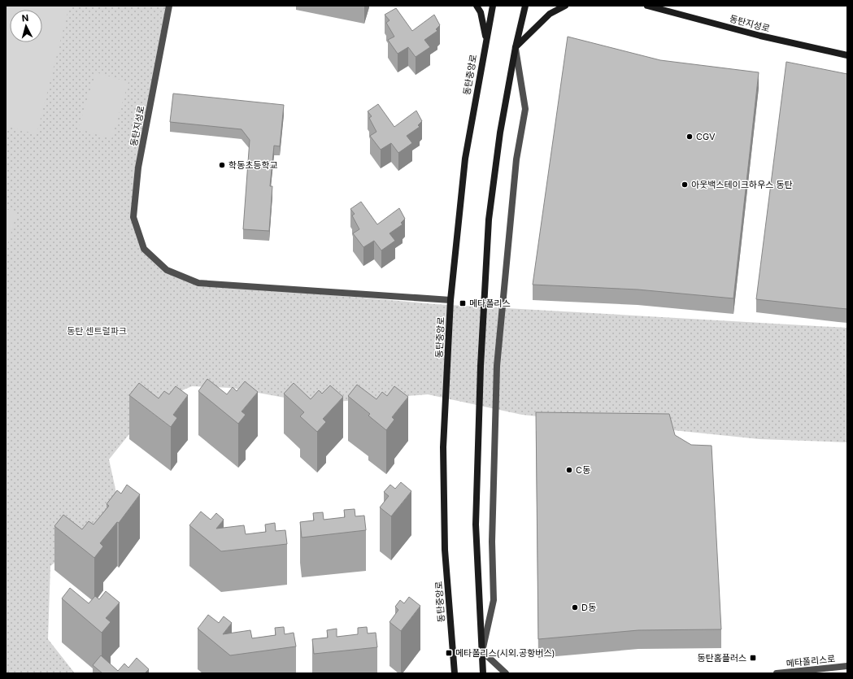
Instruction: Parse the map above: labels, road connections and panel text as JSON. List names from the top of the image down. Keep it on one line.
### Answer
{"streets":{"street":["동탄지성로","동탄중앙로","메타폴리스로"]},"crossings":[["동탄지성로","동탄중앙로"]],"parks":["동탄 센트럴파크"],"places":{"other":["CGV","학동초등학교","아웃백스테이크하우스 동탄","C동","D동"],"transit":["메타폴리스","메타폴리스(시외.공항버스)","동탄홈플러스"]},"north":"top"}
